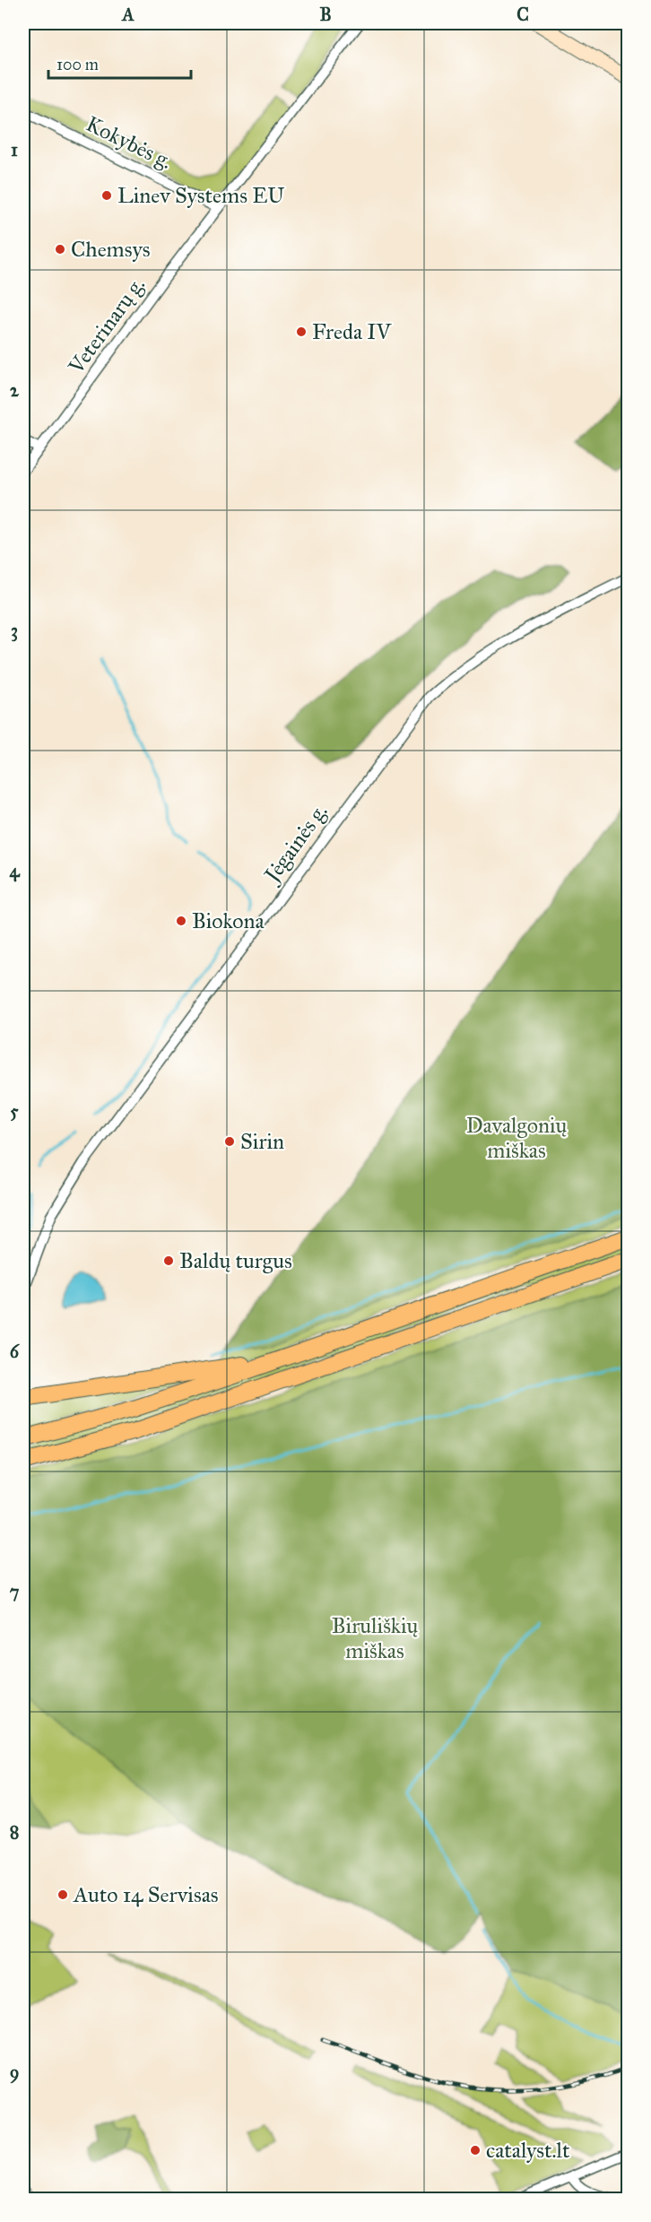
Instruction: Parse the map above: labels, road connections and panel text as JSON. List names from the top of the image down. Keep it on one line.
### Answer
{"streets":{"street":["Kokybės g.","Veterinarų g.","Jėgainės g."]},"crossings":[["Kokybės g.","Veterinarų g."]],"parks":["Davalgonių miškas","Biruliškių miškas"],"places":["Linev Systems EU","Chemsys","Freda IV","Biokona","Sirin","Baldų turgus","Auto 14 Servisas","catalyst.lt"],"scale_bar":"100 m","grid":{"columns":["A","B","C"],"rows":["1","2","3","4","5","6","7","8","9"]}}
